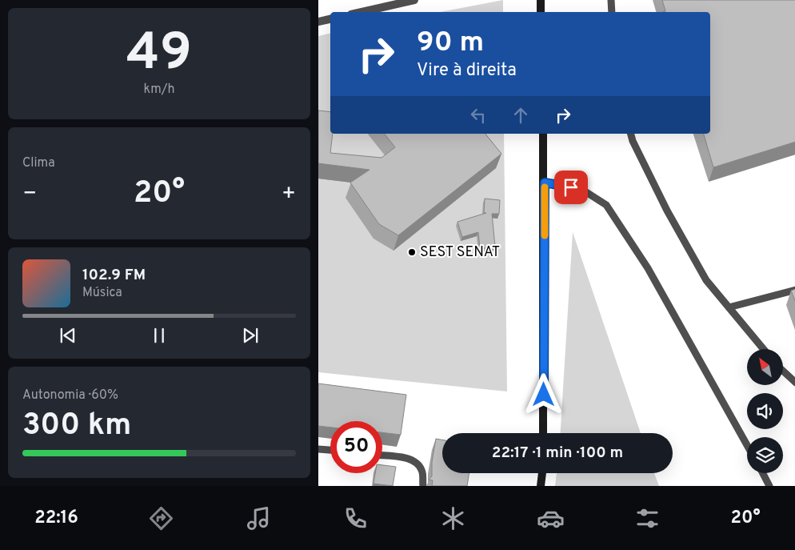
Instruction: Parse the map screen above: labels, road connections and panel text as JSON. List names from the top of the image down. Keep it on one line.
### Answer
{"places":["SEST SENAT"],"north":"top left","page":{"tile":[["49","km/h"],"Clima",["Autonomia · 60%","300 km"]],"turn":["90 m","Vire à direita"],"heat":["−","20°","+"],"song":["102.9 FM","Música"],"limit":"50","trip":"22:17 · 1 min · 100 m","tabs":["22:16","20°"]}}
